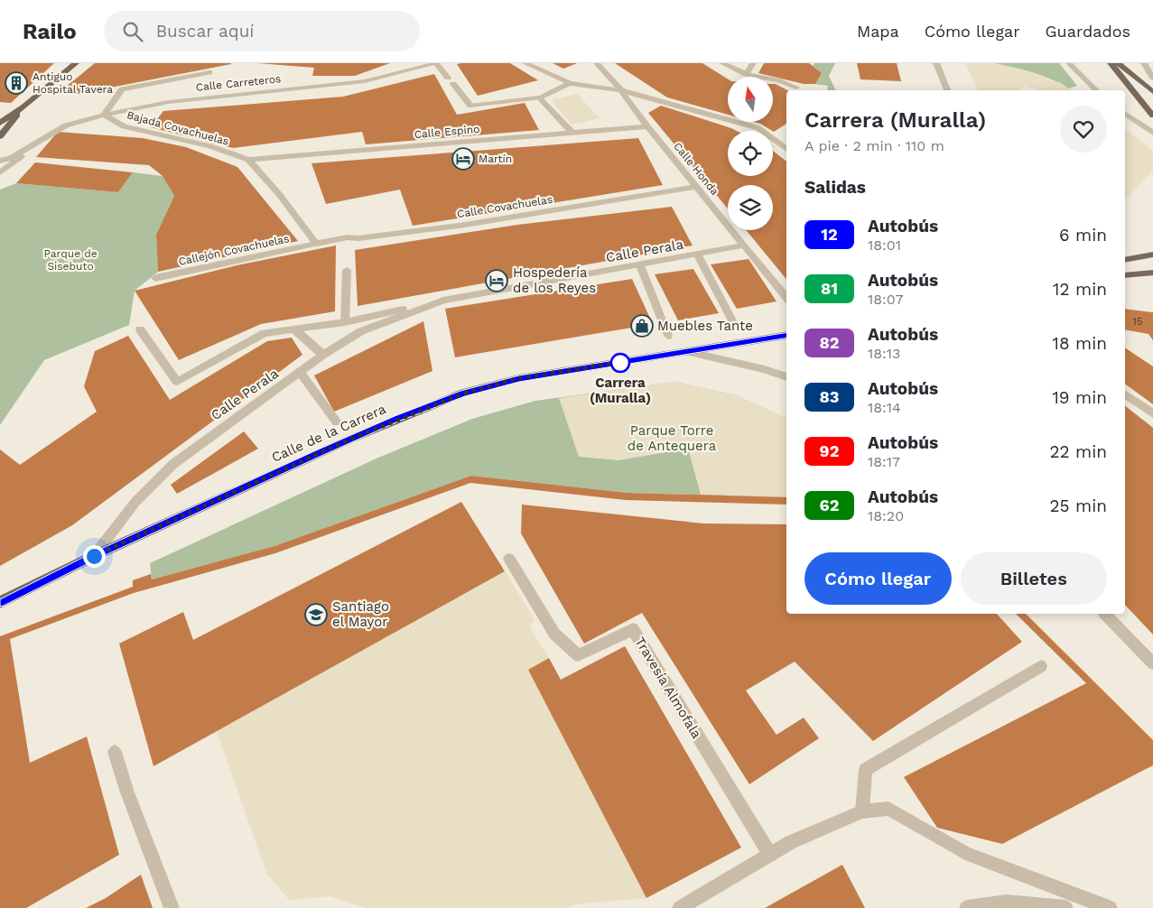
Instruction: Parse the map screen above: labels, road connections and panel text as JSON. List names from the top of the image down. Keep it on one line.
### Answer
{"streets":{"main road":["Calle de la Carrera"],"street":["Calle Carreteros","Bajada Covachuelas","Calle Espino","Calle Honda","Calle Covachuelas","Callejón Covachuelas","Calle Perala","Travesía Almofala"]},"crossings":[["Calle Carreteros","Bajada Covachuelas"],["Bajada Covachuelas","Calle Espino"],["Bajada Covachuelas","Calle Covachuelas"],["Bajada Covachuelas","Callejón Covachuelas"],["Calle Espino","Calle Honda"],["Calle Honda","Calle Covachuelas"],["Calle Honda","Calle Perala"],["Calle Covachuelas","Callejón Covachuelas"],["Calle Perala","Calle de la Carrera"]],"parks":["Parque de Sisebuto","Parque Torre de Antequera"],"places":{"building":["Antiguo Hospital Tavera"],"hotel":["Martín","Hospedería de los Reyes"],"shop":["Muebles Tante"],"other":["Carrera (Muralla)"],"school or university":["Santiago el Mayor"]},"lines":["bus line 12"],"house_numbers":["15"],"north":"top","page":{"header":"Railo","search":"Buscar aquí","nav":["Mapa","Cómo llegar","Guardados"],"heading":[["Carrera (Muralla)","A pie · 2 min · 110 m"],"Salidas"],"list":[{"mark":"12","name":"Autobús","note":"18:01","value":"6 min"},{"mark":"81","name":"Autobús","note":"18:07","value":"12 min"},{"mark":"82","name":"Autobús","note":"18:13","value":"18 min"},{"mark":"83","name":"Autobús","note":"18:14","value":"19 min"},{"mark":"92","name":"Autobús","note":"18:17","value":"22 min"},{"mark":"62","name":"Autobús","note":"18:20","value":"25 min"}],"buttons":["Cómo llegar","Billetes"]}}
